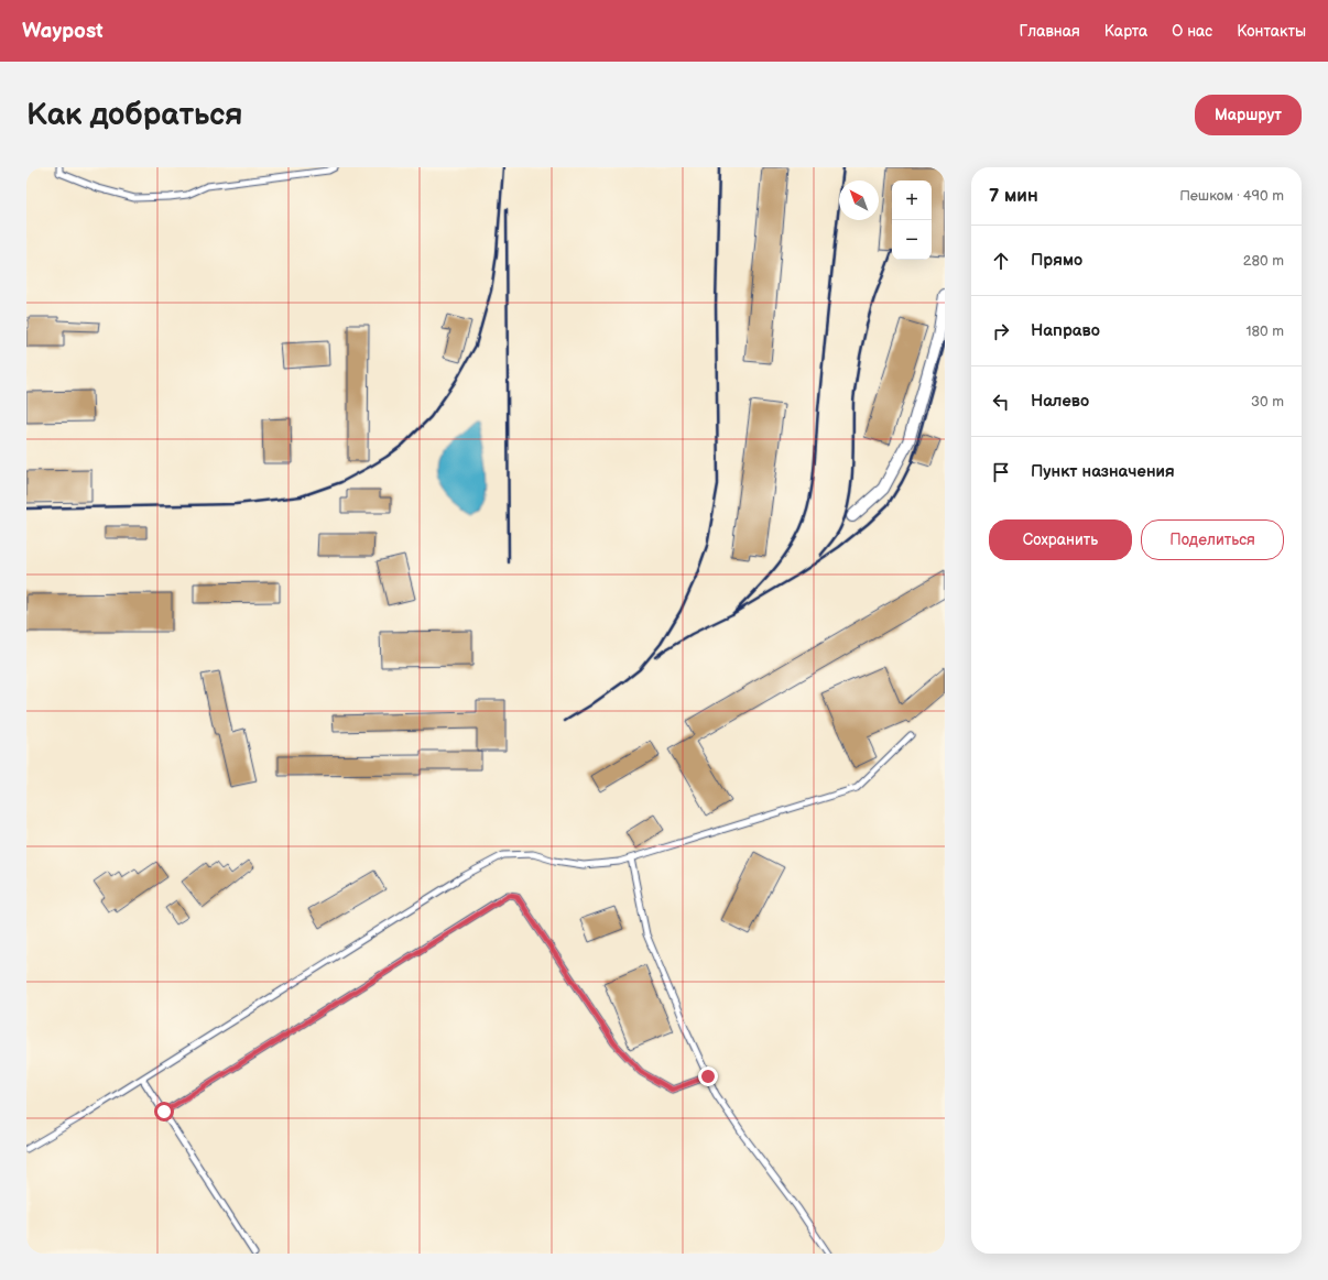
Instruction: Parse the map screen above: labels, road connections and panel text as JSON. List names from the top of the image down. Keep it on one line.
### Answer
{"north":"top left","page":{"header":"Waypost","nav":["Главная","Карта","О нас","Контакты"],"buttons":["Маршрут",["Сохранить","Поделиться"]],"title":"Как добраться","heading":["7 мин","Пешком · 490 m"],"map_buttons":["+","−"],"list":[["Прямо","280 m"],["Направо","180 m"],["Налево","30 m"],"Пункт назначения"]}}
